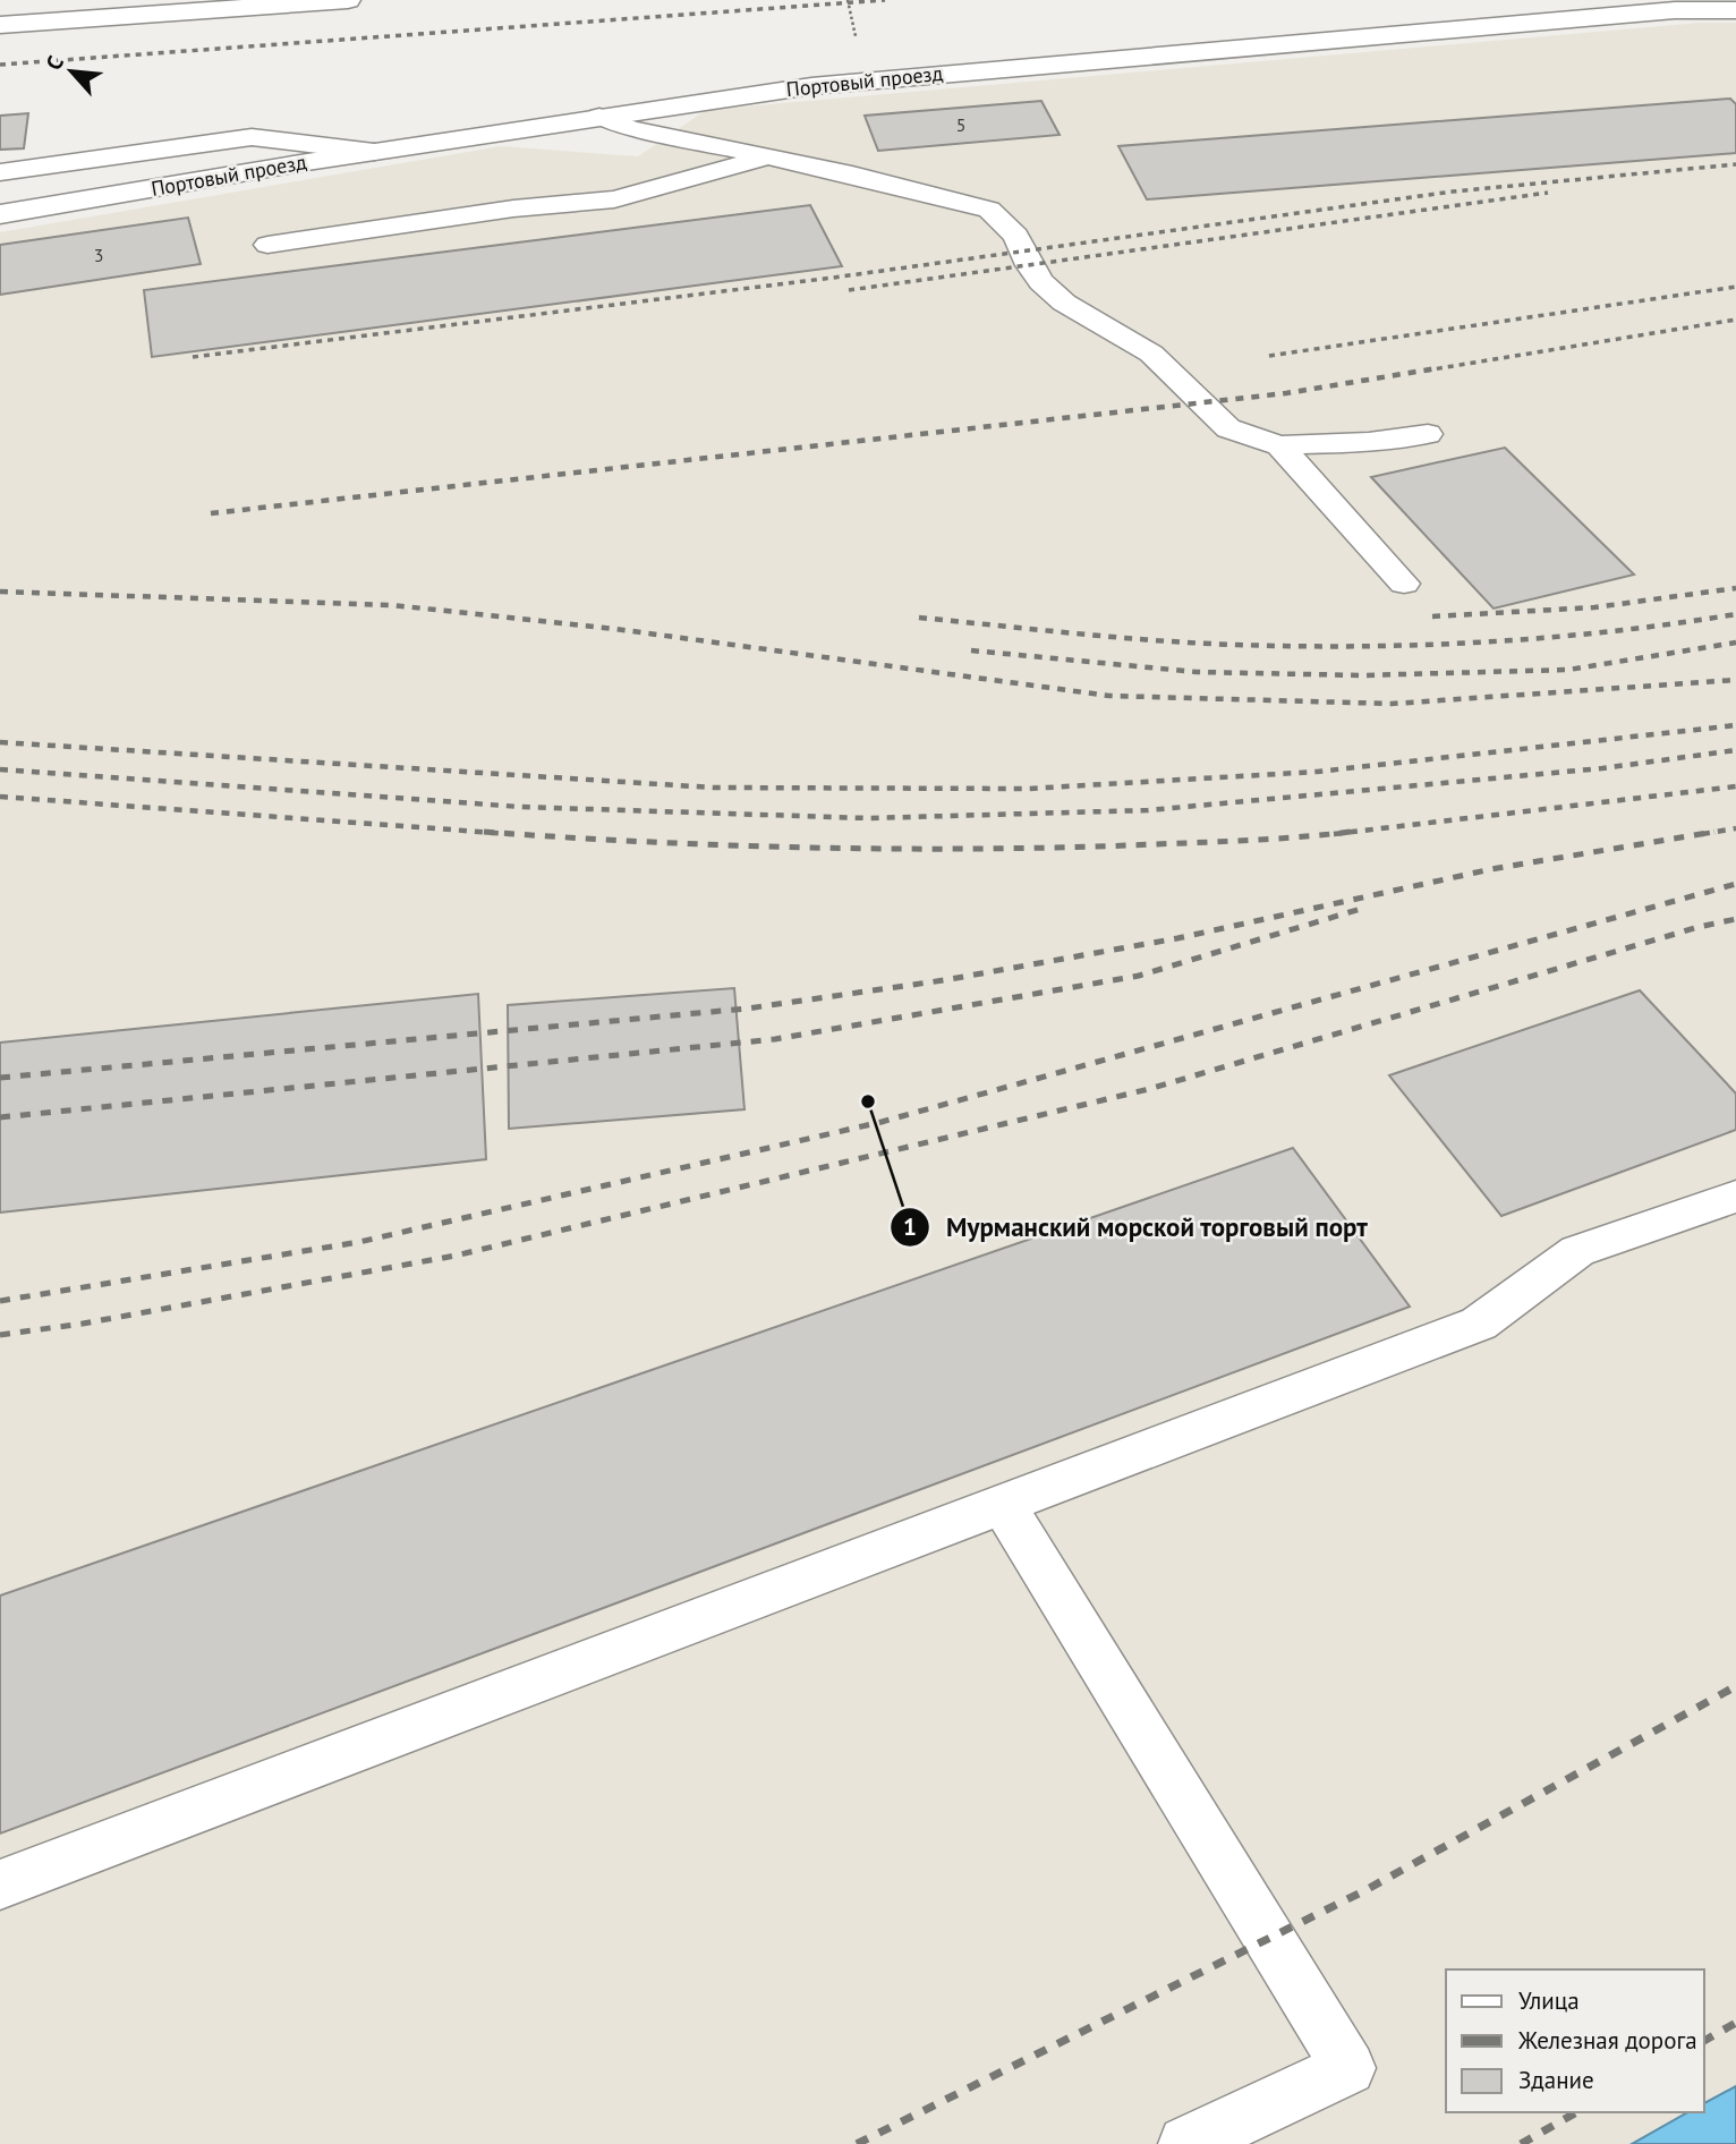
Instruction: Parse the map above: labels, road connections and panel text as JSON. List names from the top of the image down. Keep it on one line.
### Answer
{"streets":{"street":["Портовый проезд"]},"places":["Мурманский морской торговый порт"],"house_numbers":["5","3"],"legend":["Улица","Железная дорога","Здание"],"north":"top left"}
